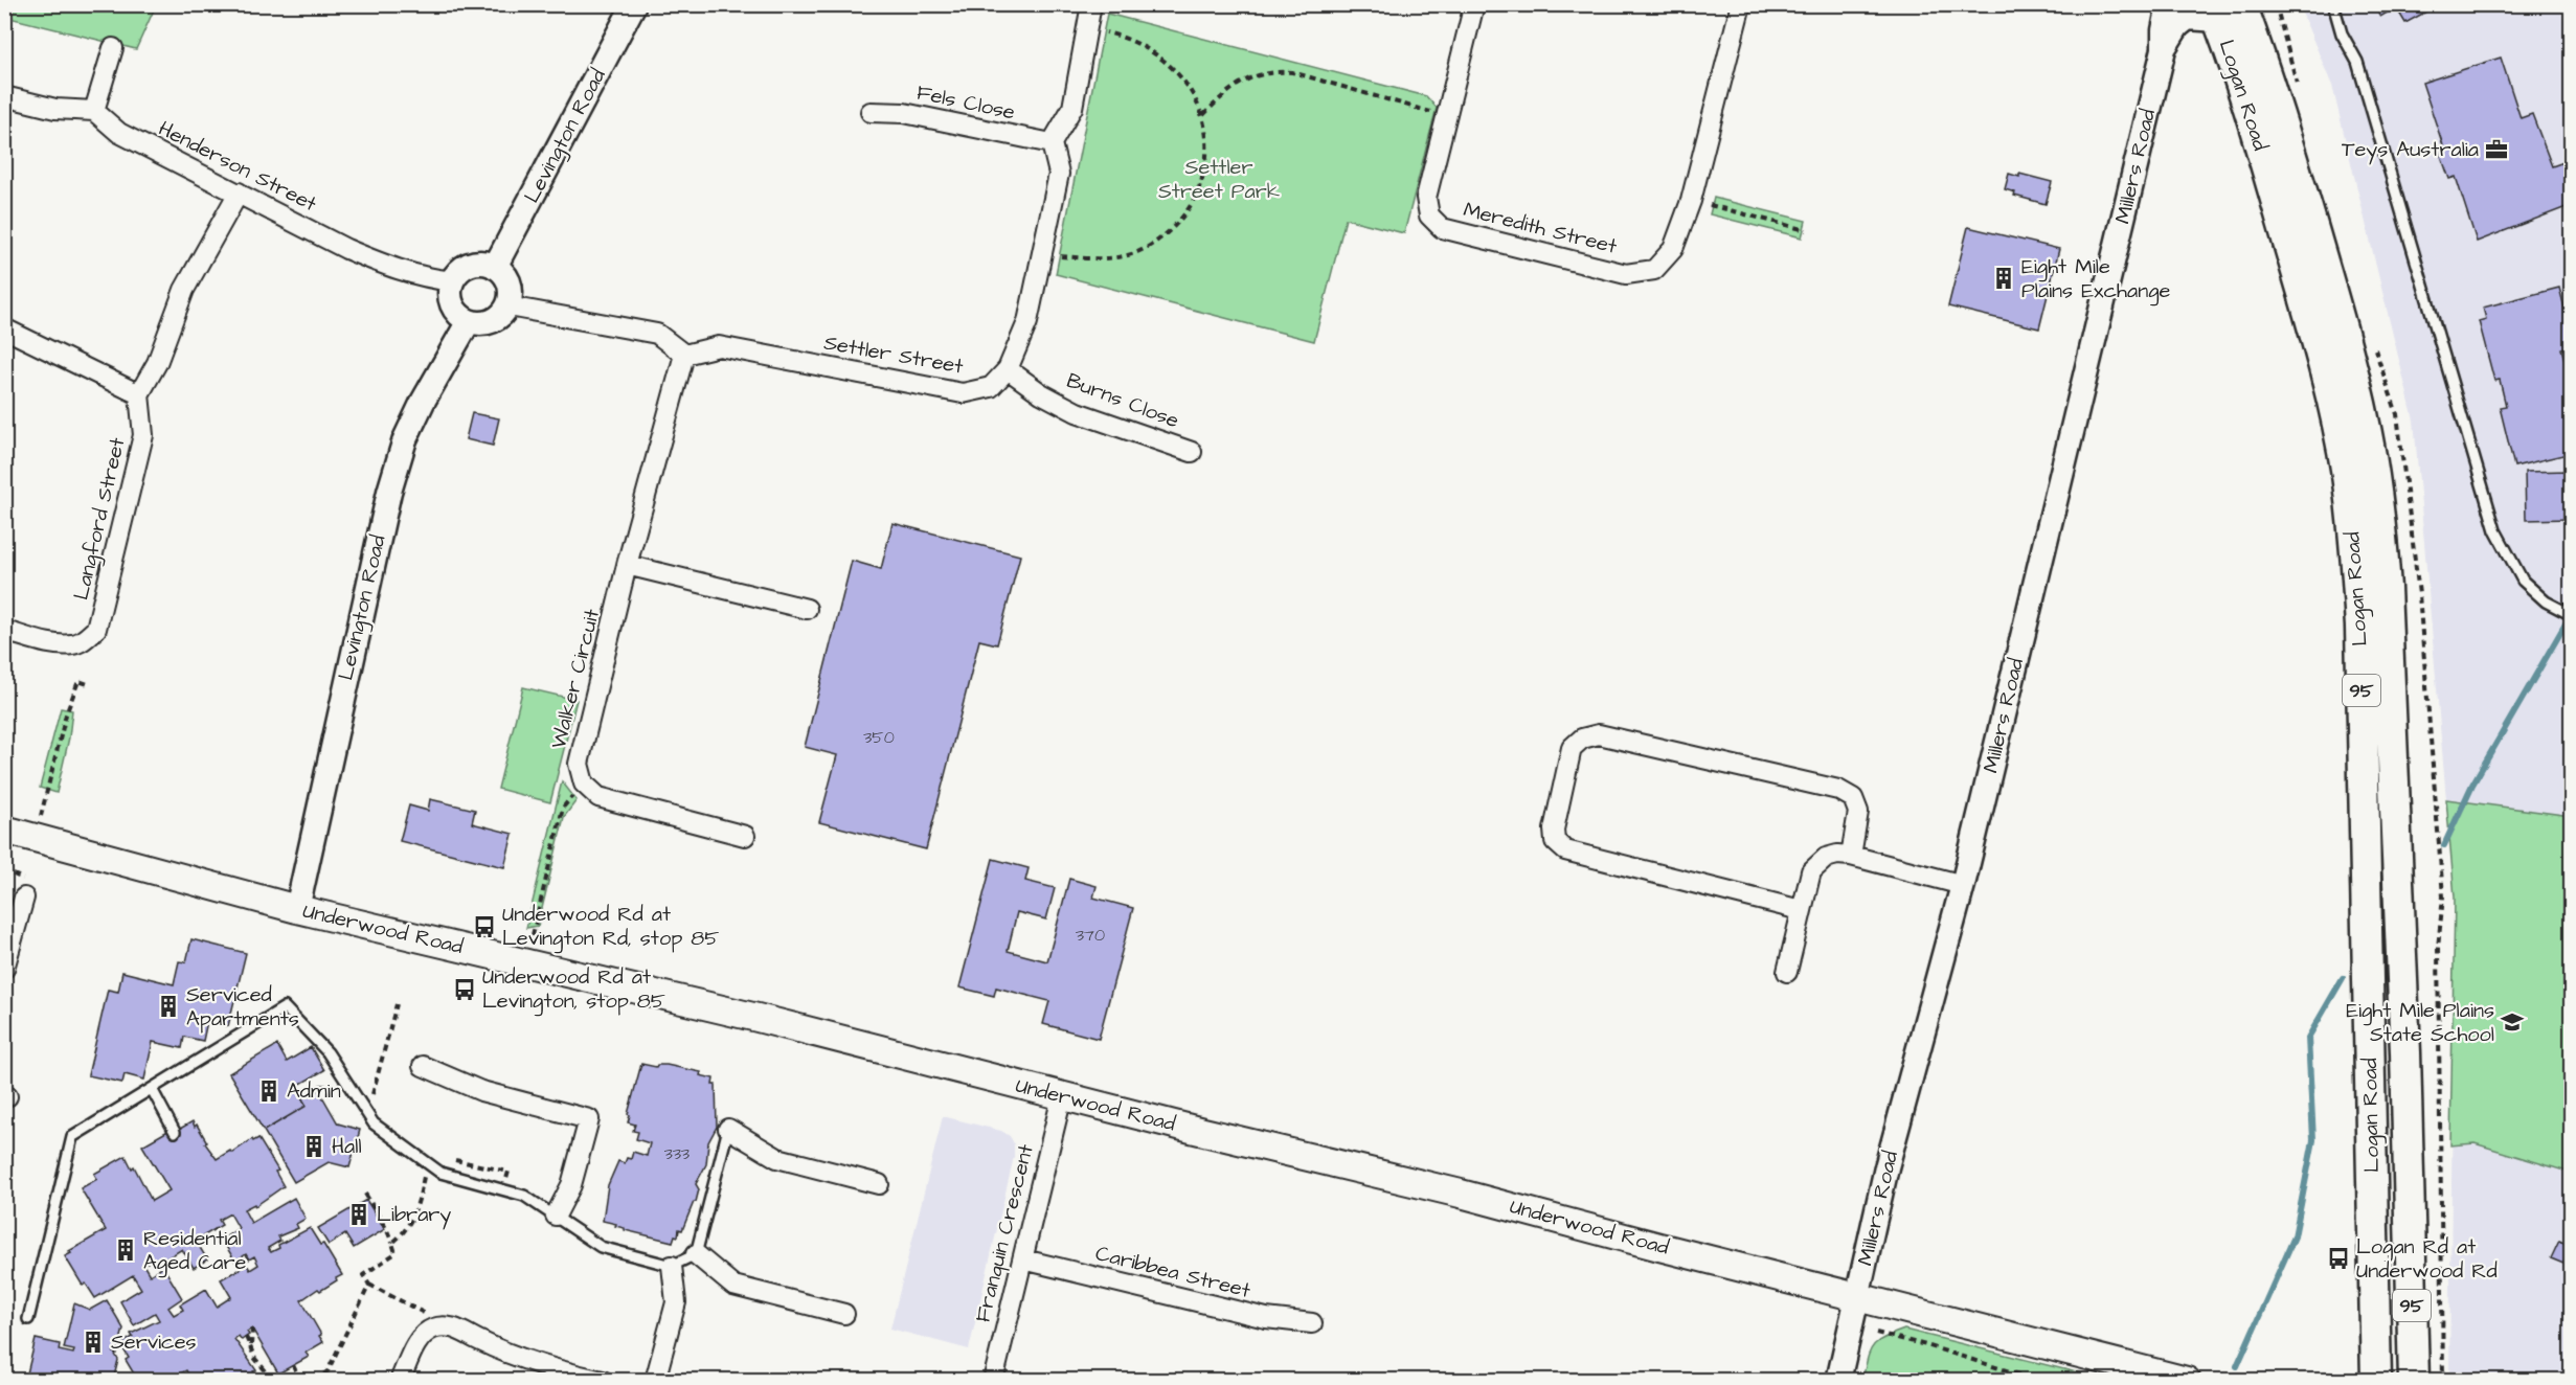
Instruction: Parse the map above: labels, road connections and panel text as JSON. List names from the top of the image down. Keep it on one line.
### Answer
{"streets":{"main road":["Logan Road","95","Underwood Road"],"street":["Fels Close","Levington Road","Henderson Street","Millers Road","Meredith Street","Settler Street","Burns Close","Langford Street","Walker Circuit","Franquin Crescent","Caribbea Street"]},"crossings":[["Logan Road","Millers Road"],["Fels Close","Settler Street"],["Levington Road","Henderson Street"],["Levington Road","Underwood Road"],["Millers Road","Underwood Road"],["Settler Street","Burns Close"],["Settler Street","Walker Circuit"],["Underwood Road","Franquin Crescent"],["Franquin Crescent","Caribbea Street"]],"parks":["Settler Street Park"],"places":{"office":["Teys Australia"],"building":["Eight Mile Plains Exchange","Serviced Apartments","Admin","Hall","Library","Residential Aged Care","Services"],"bus stop":["Underwood Rd at Levington Rd, stop 85","Underwood Rd at Levington, stop 85","Logan Rd at Underwood Rd"],"school or university":["Eight Mile Plains State School"]},"house_numbers":["350","370","333"]}
